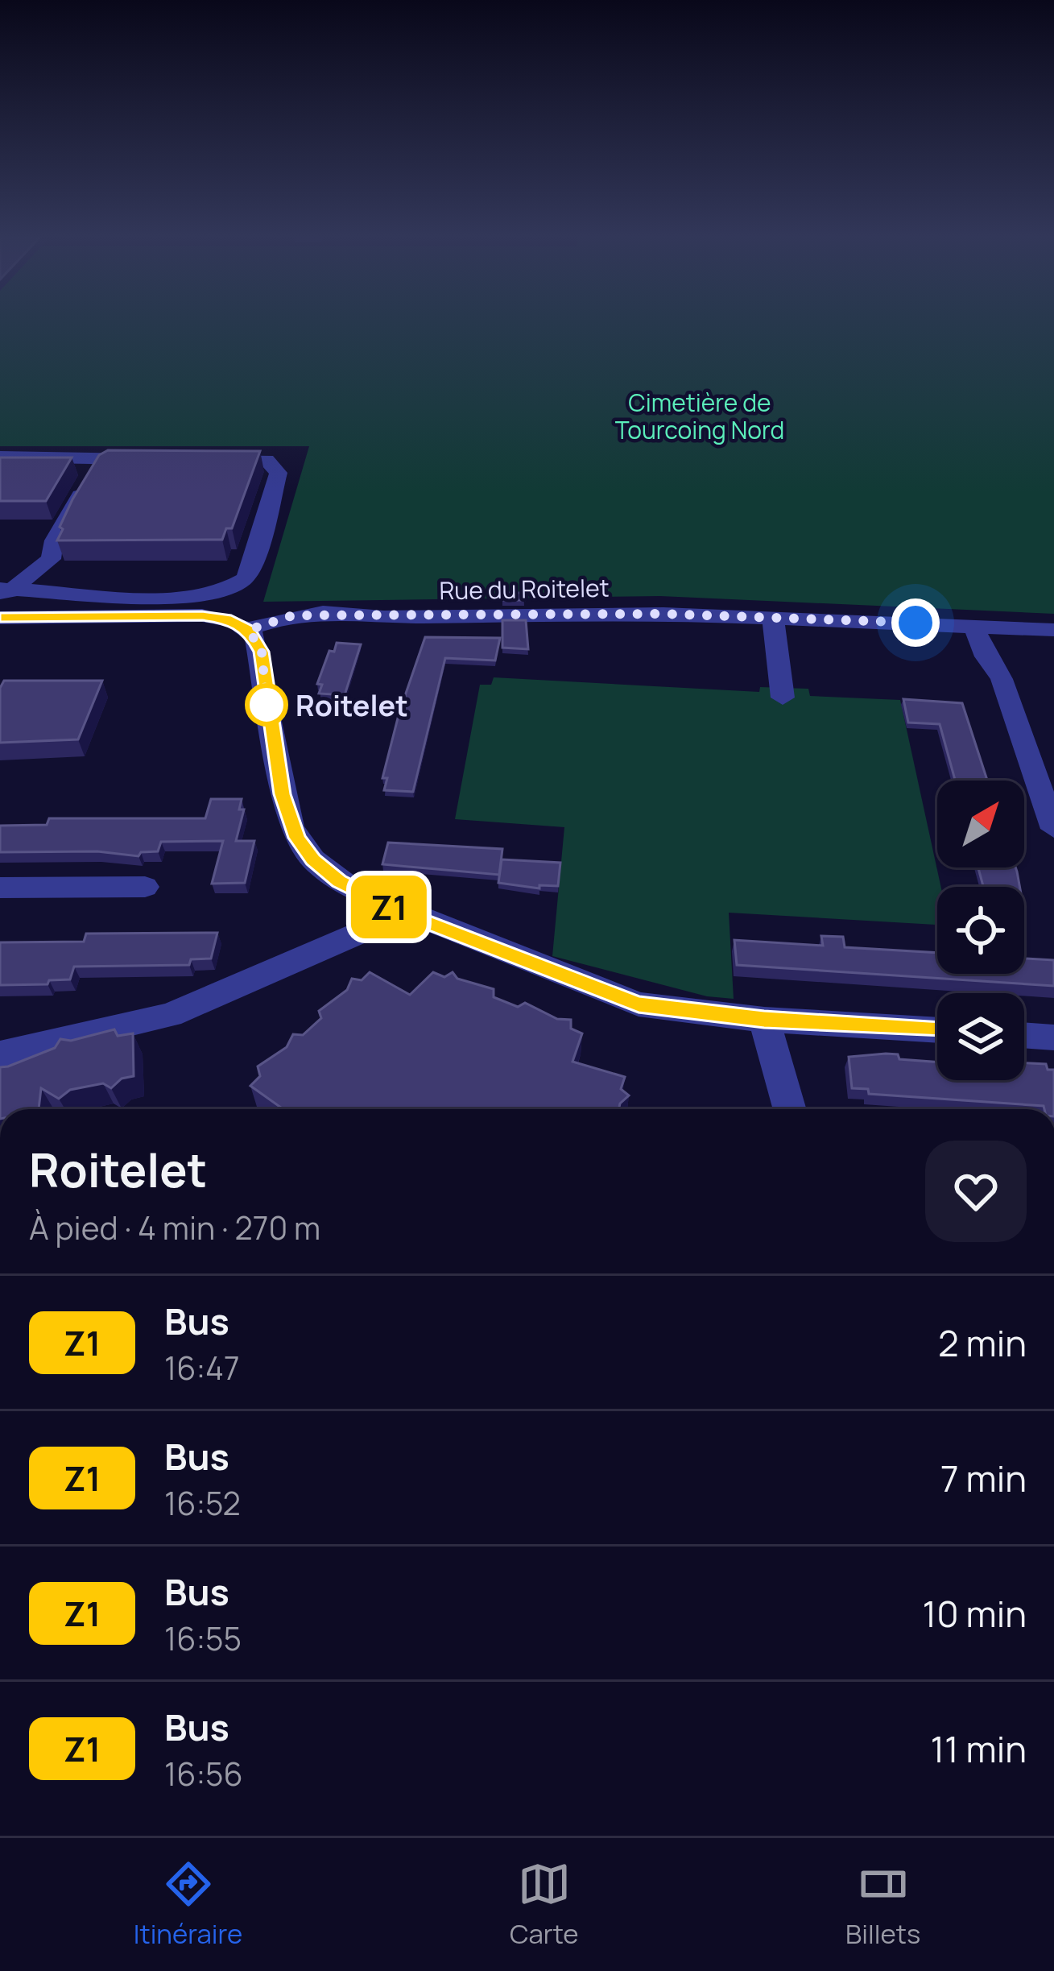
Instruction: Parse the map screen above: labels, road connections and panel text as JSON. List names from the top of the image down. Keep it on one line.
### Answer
{"streets":{"street":["Rue du Roitelet"]},"parks":["Cimetière de Tourcoing Nord"],"places":["Roitelet"],"lines":["bus line Z1"],"north":"top right","page":{"on_map":"Z1","heading":["Roitelet","À pied · 4 min · 270 m"],"list":[{"mark":"Z1","name":"Bus","note":"16:47","value":"2 min"},{"mark":"Z1","name":"Bus","note":"16:52","value":"7 min"},{"mark":"Z1","name":"Bus","note":"16:55","value":"10 min"},{"mark":"Z1","name":"Bus","note":"16:56","value":"11 min"}],"tabs":["Itinéraire","Carte","Billets"]}}
